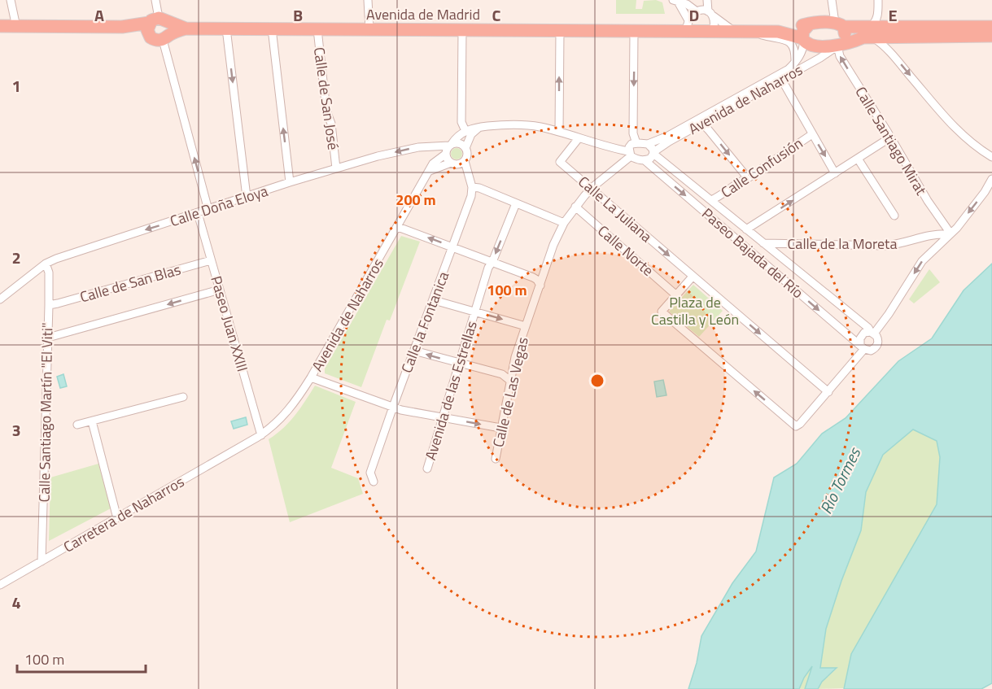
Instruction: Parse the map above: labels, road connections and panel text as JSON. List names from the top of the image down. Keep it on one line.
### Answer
{"streets":{"highway":["Avenida de Madrid"],"street":["Calle de San José","Avenida de Naharros","Calle Santiago Mirat","Calle Confusión","Calle Doña Eloya","Calle La Juliana","Calle de la Moreta","Calle Norte","Paseo Bajada del Río","Calle de San Blas","Calle la Fontanica","Paseo Juan XXIII","Avenida de las Estrellas","Calle de Las Vegas","Calle Santiago Martín \"El Viti\"","Carretera de Naharros"]},"crossings":[["Avenida de Madrid","Calle de San José"],["Avenida de Madrid","Avenida de Naharros"],["Avenida de Madrid","Calle Santiago Mirat"],["Calle de San José","Calle Doña Eloya"],["Avenida de Naharros","Calle Santiago Mirat"],["Avenida de Naharros","Calle Doña Eloya"],["Avenida de Naharros","Paseo Bajada del Río"],["Avenida de Naharros","Calle la Fontanica"],["Avenida de Naharros","Paseo Juan XXIII"],["Avenida de Naharros","Calle de Las Vegas"],["Avenida de Naharros","Carretera de Naharros"],["Calle Santiago Mirat","Calle de la Moreta"],["Calle Confusión","Paseo Bajada del Río"],["Calle Doña Eloya","Calle la Fontanica"],["Calle Doña Eloya","Paseo Juan XXIII"],["Calle Doña Eloya","Calle Santiago Martín \"El Viti\""],["Calle La Juliana","Calle de Las Vegas"],["Calle de la Moreta","Paseo Bajada del Río"],["Calle Norte","Calle de Las Vegas"],["Paseo Bajada del Río","Calle de Las Vegas"],["Calle de San Blas","Paseo Juan XXIII"],["Calle de San Blas","Calle Santiago Martín \"El Viti\""],["Calle Santiago Martín \"El Viti\"","Carretera de Naharros"]],"one_way":["Calle Doña Eloya","Calle La Juliana"],"water":["Río Tormes"],"parks":["Plaza de Castilla y León"],"scale_bar":"100 m","grid":{"columns":["A","B","C","D","E"],"rows":["1","2","3","4"]},"rings":["200 m","100 m"]}
